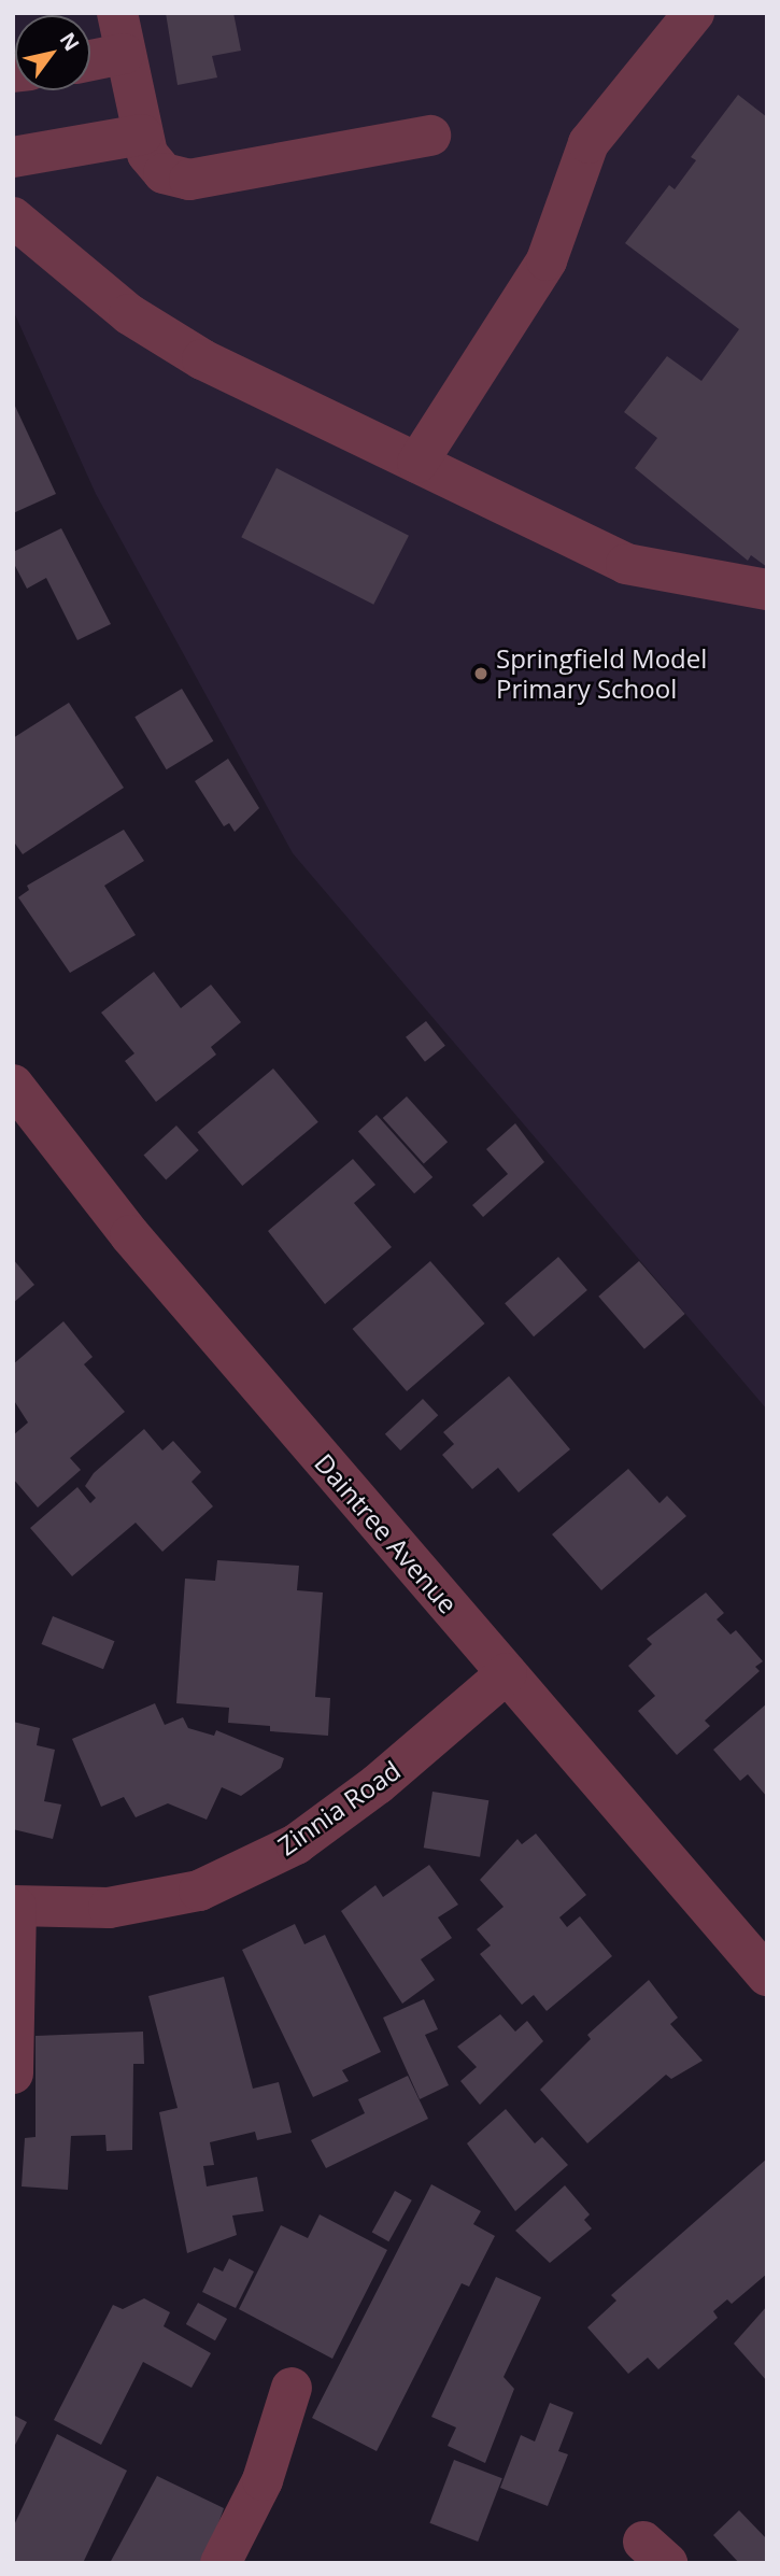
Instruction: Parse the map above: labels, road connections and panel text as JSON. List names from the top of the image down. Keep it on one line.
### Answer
{"streets":{"street":["Daintree Avenue","Zinnia Road"]},"crossings":[["Daintree Avenue","Zinnia Road"]],"places":["Springfield Model Primary School"],"north":"top right"}
